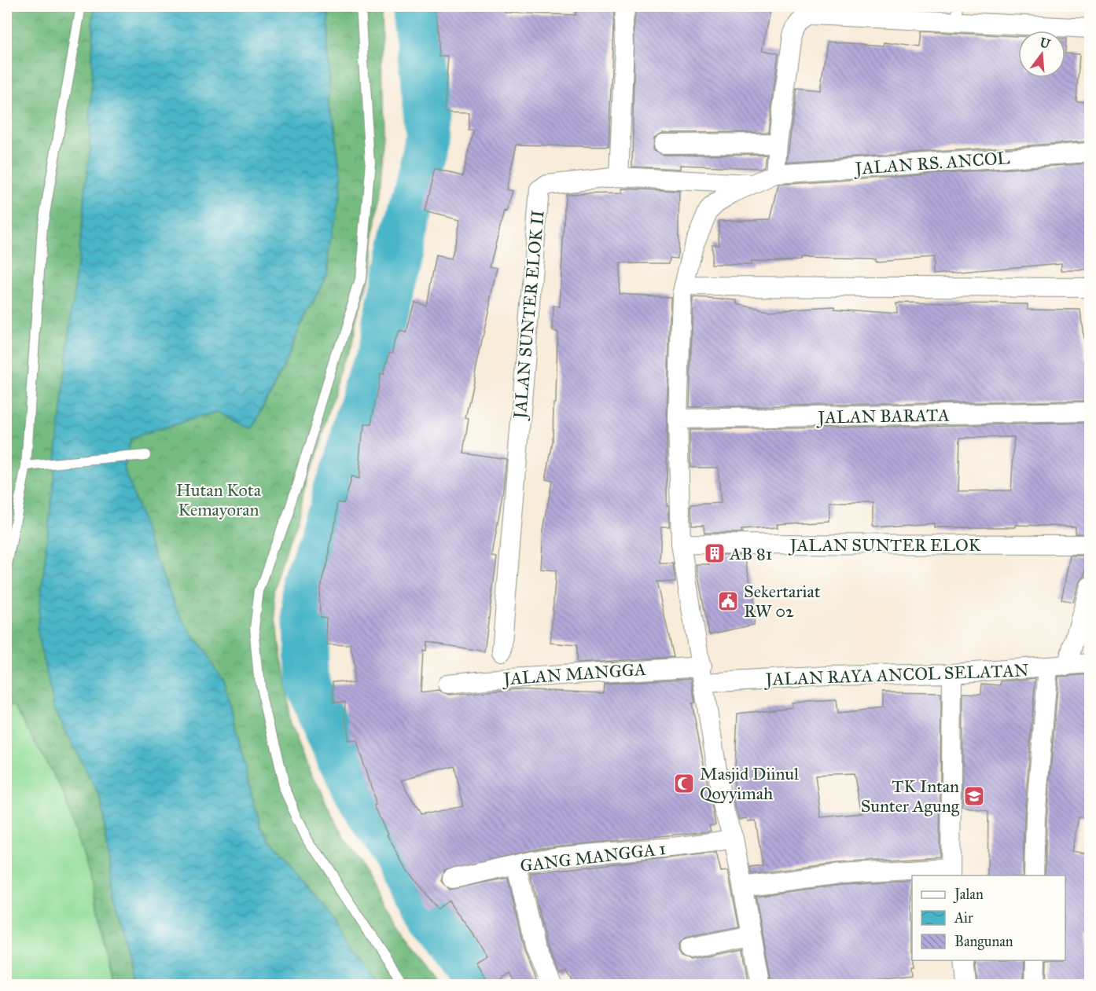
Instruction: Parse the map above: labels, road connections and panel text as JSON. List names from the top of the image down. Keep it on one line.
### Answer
{"streets":{"street":["JALAN RS. ANCOL","JALAN SUNTER ELOK II","JALAN BARATA","JALAN SUNTER ELOK","JALAN MANGGA","JALAN RAYA ANCOL SELATAN","GANG MANGGA 1"]},"crossings":[["JALAN MANGGA","JALAN RAYA ANCOL SELATAN"]],"parks":["Hutan Kota Kemayoran"],"places":{"building":["AB 81"],"public building":["Sekertariat RW 02"],"mosque":["Masjid Diinul Qoyyimah"],"school or university":["TK Intan Sunter Agung"]},"legend":["Jalan","Air","Bangunan"],"north":"top"}
